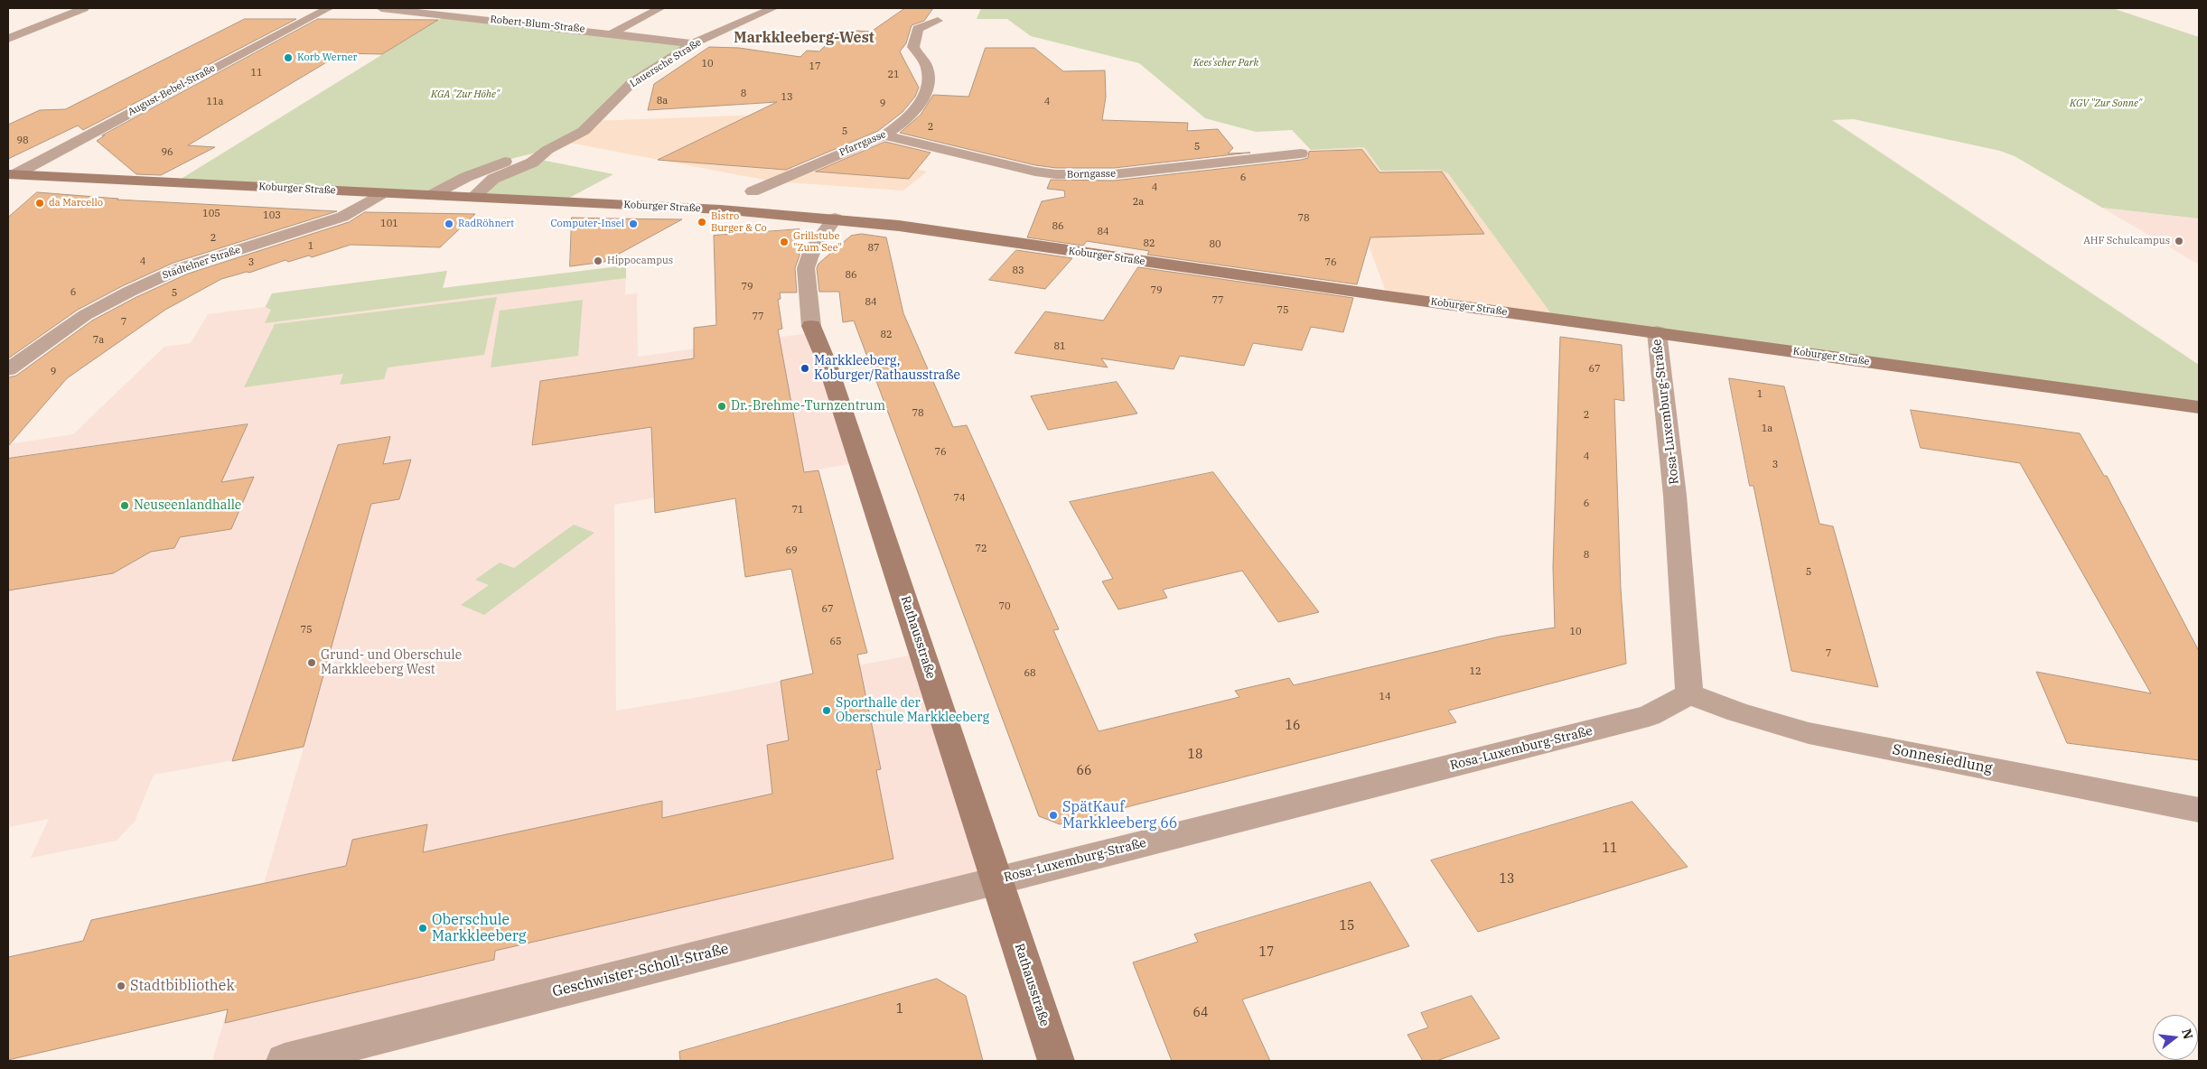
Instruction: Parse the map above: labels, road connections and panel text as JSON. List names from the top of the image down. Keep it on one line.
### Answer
{"streets":{"main road":["Koburger Straße","Rathausstraße"],"street":["Robert-Blum-Straße","Lauersche Straße","August-Bebel-Straße","Pfarrgasse","Borngasse","Städtelner Straße","Rosa-Luxemburg-Straße","Sonnesiedlung","Geschwister-Scholl-Straße"]},"crossings":[["Robert-Blum-Straße","Lauersche Straße"],["Lauersche Straße","Koburger Straße"],["August-Bebel-Straße","Koburger Straße"],["Pfarrgasse","Borngasse"],["Koburger Straße","Städtelner Straße"],["Koburger Straße","Rosa-Luxemburg-Straße"],["Koburger Straße","Rathausstraße"],["Rosa-Luxemburg-Straße","Rathausstraße"],["Rosa-Luxemburg-Straße","Sonnesiedlung"],["Rosa-Luxemburg-Straße","Geschwister-Scholl-Straße"],["Rathausstraße","Geschwister-Scholl-Straße"]],"districts":["Markkleeberg-West"],"parks":["Kees'scher Park","KGA \"Zur Höhe\"","KGV \"Zur Sonne\""],"places":["Korb Werner","da Marcello","Bistro Burger & Co","RadRöhnert","Computer-Insel","AHF Schulcampus","Grillstube \"Zum See\"","Hippocampus","Markkleeberg, Koburger/Rathausstraße","Dr.-Brehme-Turnzentrum","Neuseenlandhalle","Grund- und Oberschule Markkleeberg West","Sporthalle der Oberschule Markkleeberg","SpätKauf Markkleeberg 66","Oberschule Markkleeberg","Stadtbibliothek"],"house_numbers":["10","17","11","21","8","13","8a","11a","4","9","2","5","98","5","96","6","4","2a","105","103","78","101","86","84","2","82","80","1","87","4","3","76","83","86","79","79","6","5","77","84","75","77","7","82","7a","81","67","9","1","78","2","1a","76","4","3","74","6","71","72","69","8","5","70","67","75","10","65","7","12","68","14","16","18","66","11","13","15","17","1","64"],"north":"right"}
